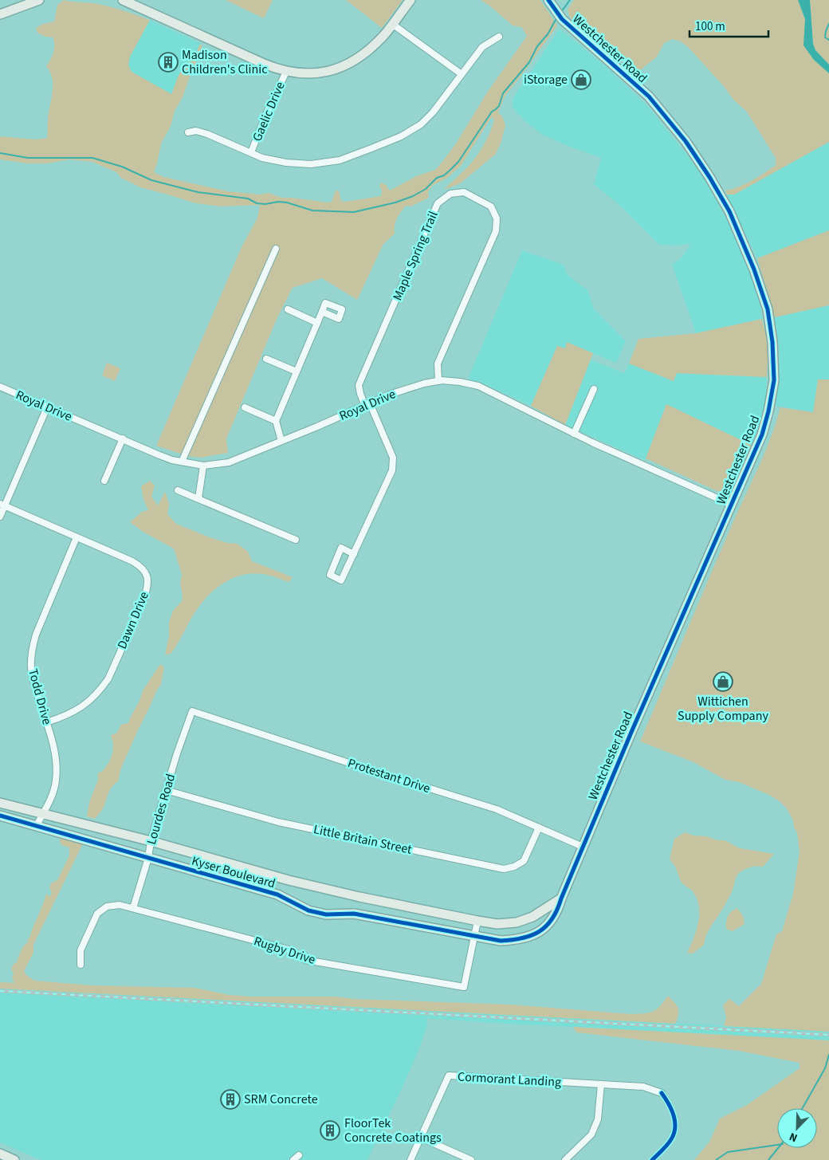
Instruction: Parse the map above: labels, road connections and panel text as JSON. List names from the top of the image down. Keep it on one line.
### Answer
{"streets":{"street":["Westchester Road","Gaelic Drive","Maple Spring Trail","Royal Drive","Dawn Drive","Todd Drive","Protestant Drive","Lourdes Road","Little Britain Street","Kyser Boulevard","Rugby Drive","Cormorant Landing"]},"crossings":[["Westchester Road","Royal Drive"],["Westchester Road","Protestant Drive"],["Westchester Road","Kyser Boulevard"],["Maple Spring Trail","Royal Drive"],["Dawn Drive","Todd Drive"],["Todd Drive","Kyser Boulevard"],["Protestant Drive","Lourdes Road"],["Protestant Drive","Little Britain Street"],["Lourdes Road","Little Britain Street"],["Lourdes Road","Kyser Boulevard"],["Lourdes Road","Rugby Drive"],["Kyser Boulevard","Rugby Drive"]],"places":{"building":["Madison Children's Clinic","SRM Concrete","FloorTek Concrete Coatings"],"shop":["iStorage","Wittichen Supply Company"]},"scale_bar":"100 m","north":"bottom left"}
